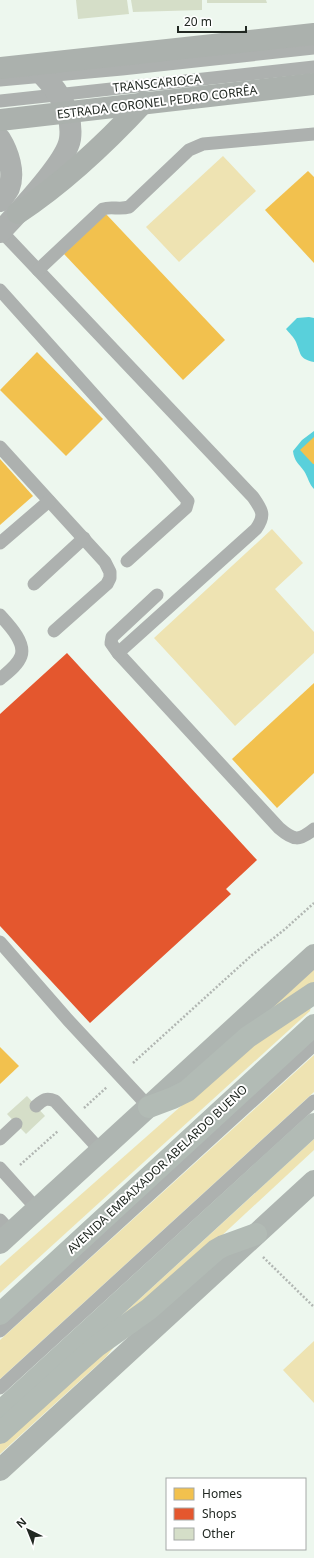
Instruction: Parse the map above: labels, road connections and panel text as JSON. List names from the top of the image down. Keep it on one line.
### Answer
{"streets":{"highway":["AVENIDA EMBAIXADOR ABELARDO BUENO"],"main road":["ESTRADA CORONEL PEDRO CORRÊA"],"lane":["TRANSCARIOCA"]},"crossings":[["TRANSCARIOCA","ESTRADA CORONEL PEDRO CORRÊA"]],"legend":["Homes","Shops","Other"],"scale_bar":"20 m","north":"top left"}
